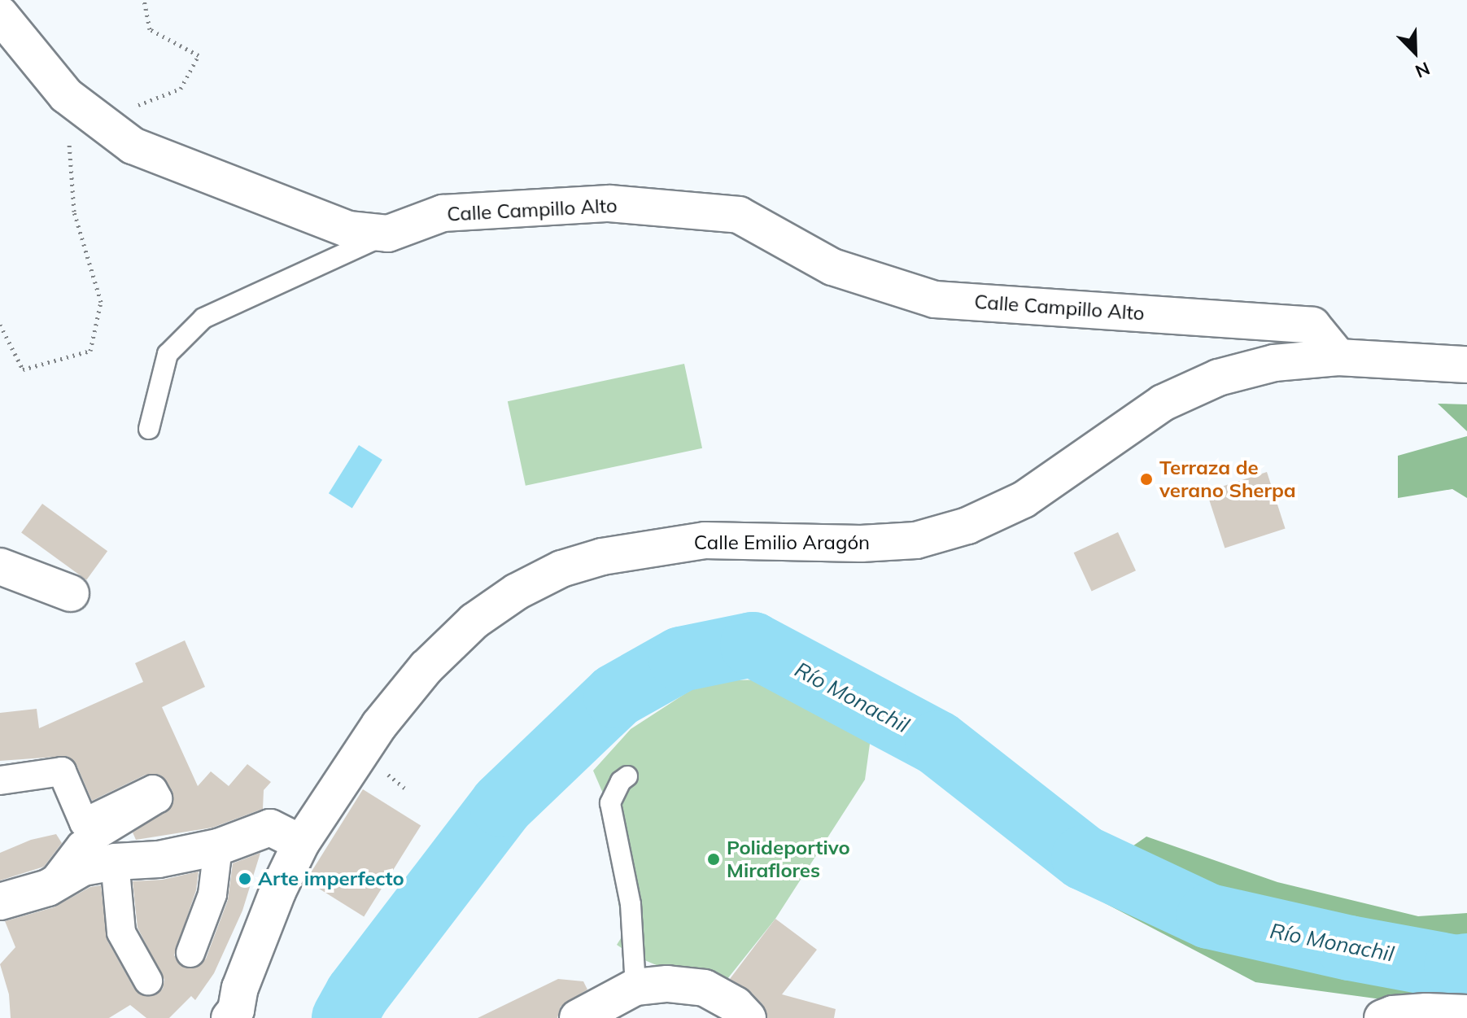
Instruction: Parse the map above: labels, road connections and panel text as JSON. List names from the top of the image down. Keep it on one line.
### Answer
{"streets":{"street":["Calle Campillo Alto","Calle Emilio Aragón"]},"crossings":[["Calle Campillo Alto","Calle Emilio Aragón"]],"water":["Río Monachil"],"places":["Terraza de verano Sherpa","Polideportivo Miraflores","Arte imperfecto"],"north":"bottom right"}
